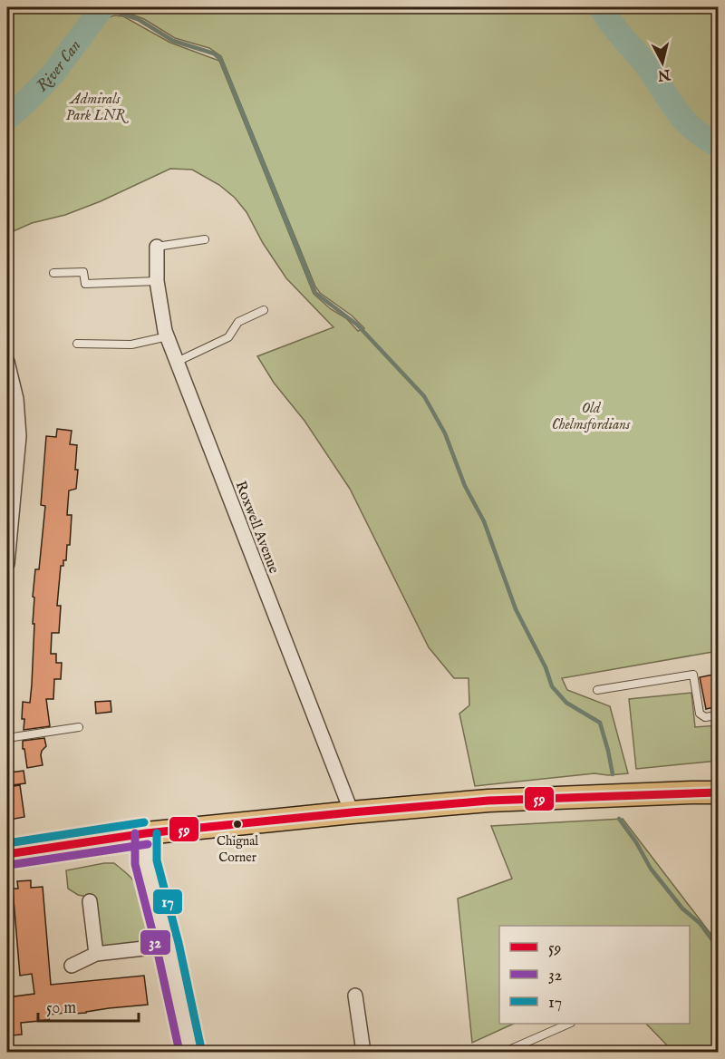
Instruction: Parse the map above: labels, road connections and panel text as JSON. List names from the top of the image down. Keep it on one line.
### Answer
{"streets":{"street":["Roxwell Avenue"]},"water":["River Can"],"parks":["Admirals Park LNR","Old Chelmsfordians"],"places":["Chignal Corner"],"lines":["transit line 59","transit line 17","transit line 32"],"legend":["59","32","17"],"scale_bar":"50 m","north":"bottom"}
